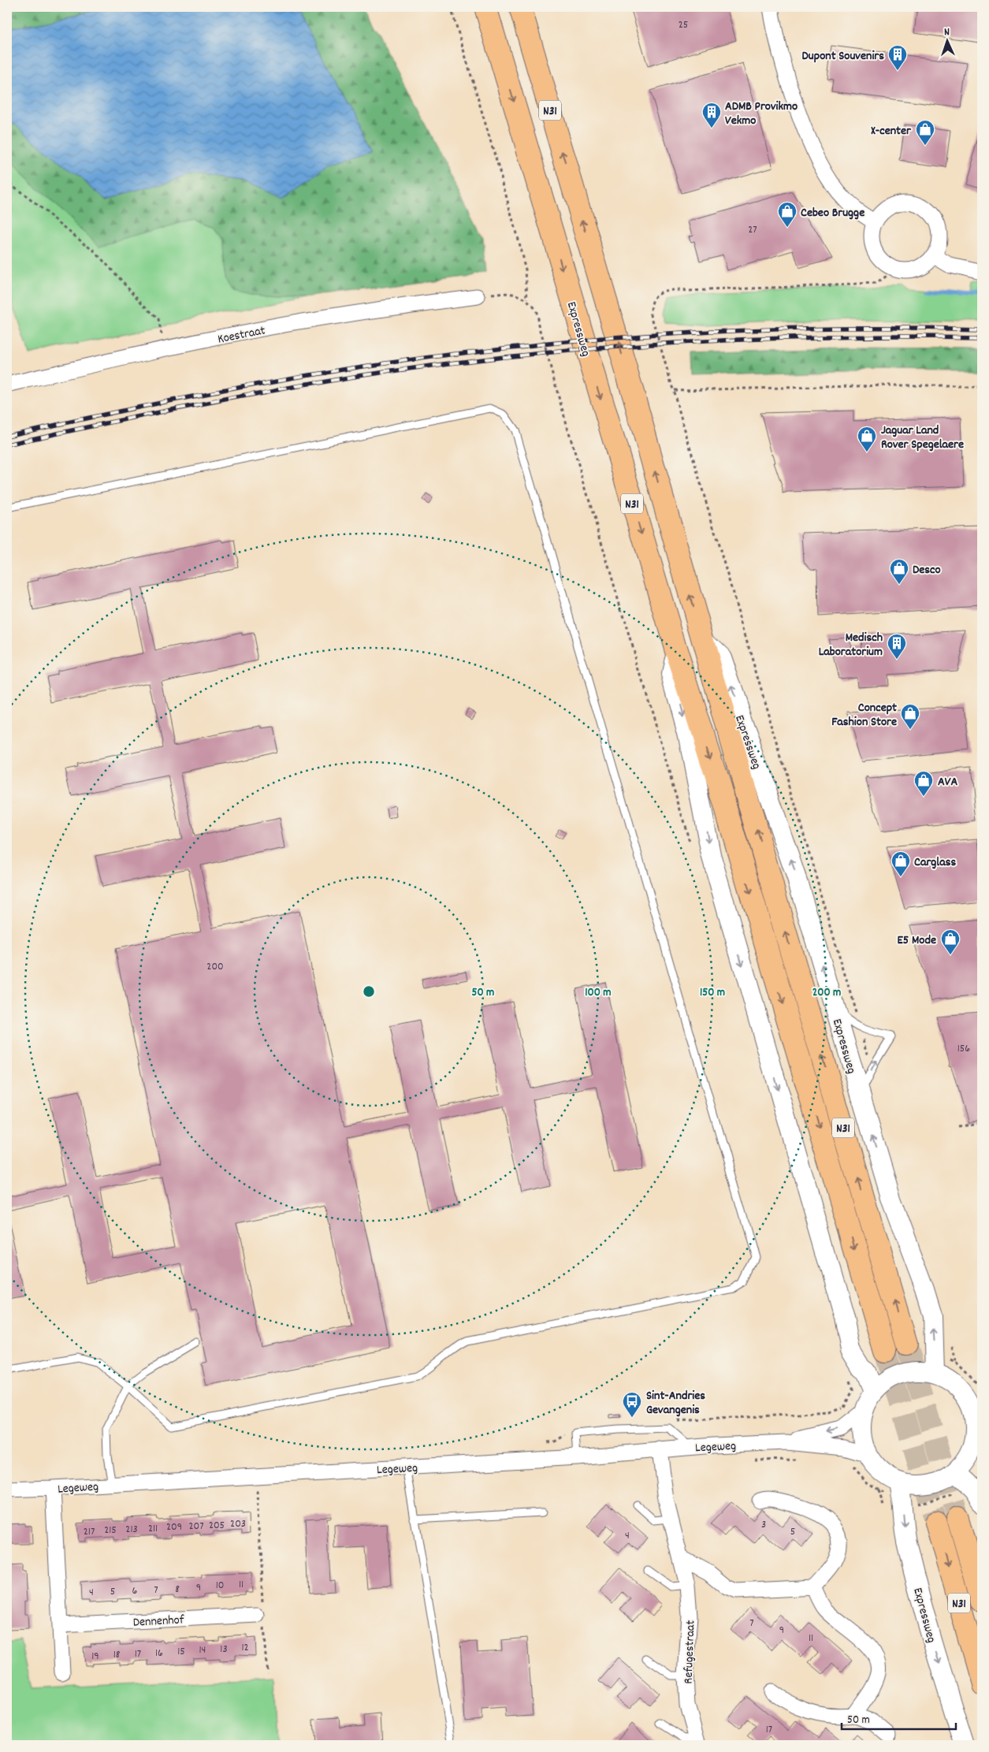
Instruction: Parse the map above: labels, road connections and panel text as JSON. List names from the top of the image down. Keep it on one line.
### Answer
{"streets":{"highway":["N31","Expressweg"],"street":["Koestraat","Legeweg","Dennenhof","Refugestraat"]},"crossings":[["Expressweg","Legeweg"],["Legeweg","Refugestraat"]],"places":{"building":["Dupont Souvenirs","ADMB Provikmo Vekmo","Medisch Laboratorium"],"shop":["X-center","Cebeo Brugge","Jaguar Land Rover Spegelaere","Desco","Concept Fashion Store","AVA","Carglass","E5 Mode"],"bus stop":["Sint-Andries Gevangenis"]},"house_numbers":["25","27","200","156","203","3","205","207","209","211","213","215","217","5","4","11","10","9","8","7","6","5","4","7","9","11","12","13","14","15","16","17","18","19","17"],"scale_bar":"50 m","north":"top","rings":["50 m","100 m","150 m","200 m"]}
